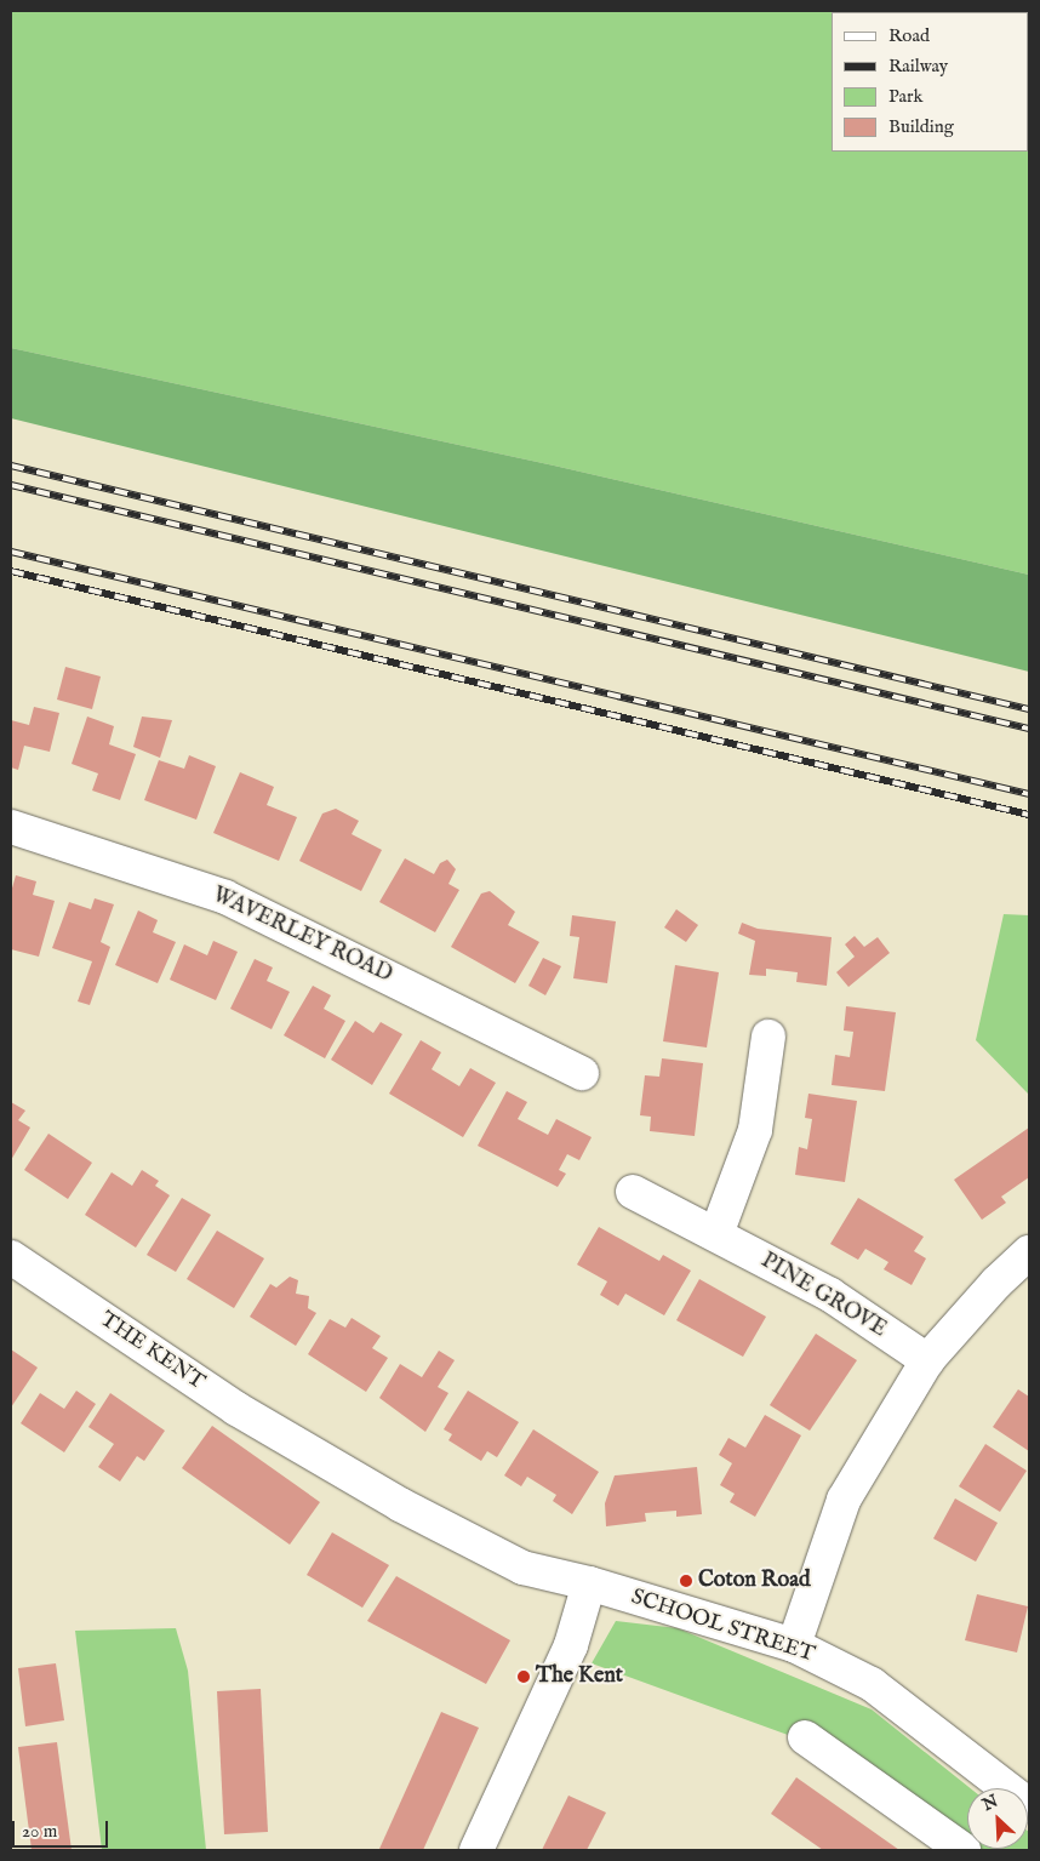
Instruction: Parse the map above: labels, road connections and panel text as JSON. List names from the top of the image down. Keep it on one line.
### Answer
{"streets":{"street":["WAVERLEY ROAD","PINE GROVE","THE KENT","SCHOOL STREET"]},"crossings":[["THE KENT","SCHOOL STREET"]],"places":["Coton Road","The Kent"],"legend":["Road","Railway","Park","Building"],"scale_bar":"20 m","north":"top left"}
